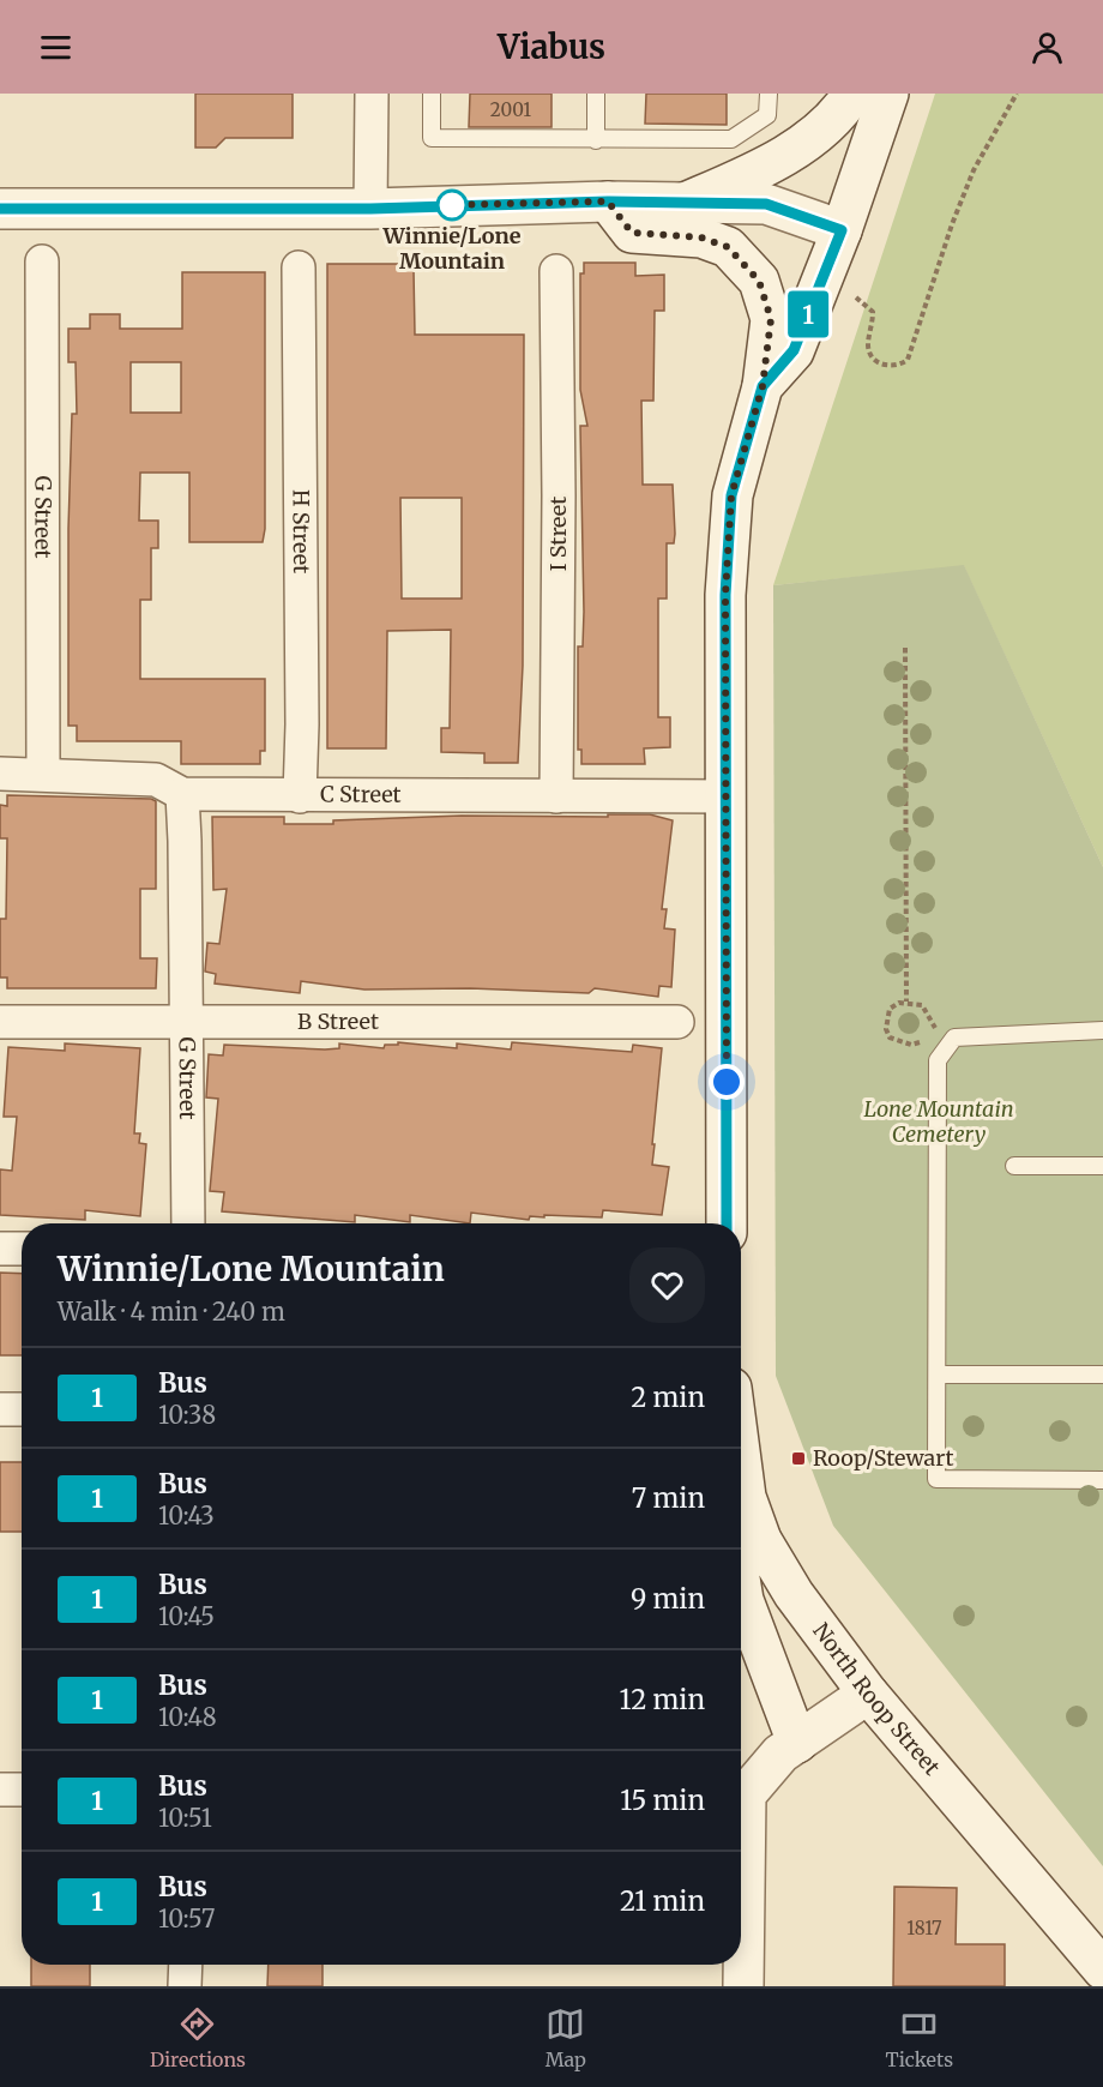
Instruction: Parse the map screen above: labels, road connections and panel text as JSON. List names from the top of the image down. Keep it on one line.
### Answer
{"streets":{"main road":["North Roop Street"],"street":["G Street","H Street","I Street","C Street","B Street"]},"crossings":[["G Street","C Street"],["G Street","B Street"],["H Street","C Street"],["I Street","C Street"]],"parks":["Lone Mountain Cemetery"],"places":{"other":["Winnie/Lone Mountain"],"transit":["Roop/Stewart"]},"lines":["bus line 1"],"house_numbers":["2001","1817"],"page":{"header":"Viabus","on_map":"1","heading":["Winnie/Lone Mountain","Walk · 4 min · 240 m"],"list":[{"mark":"1","name":"Bus","note":"10:38","value":"2 min"},{"mark":"1","name":"Bus","note":"10:43","value":"7 min"},{"mark":"1","name":"Bus","note":"10:45","value":"9 min"},{"mark":"1","name":"Bus","note":"10:48","value":"12 min"},{"mark":"1","name":"Bus","note":"10:51","value":"15 min"},{"mark":"1","name":"Bus","note":"10:57","value":"21 min"}],"tabs":["Directions","Map","Tickets"]}}
